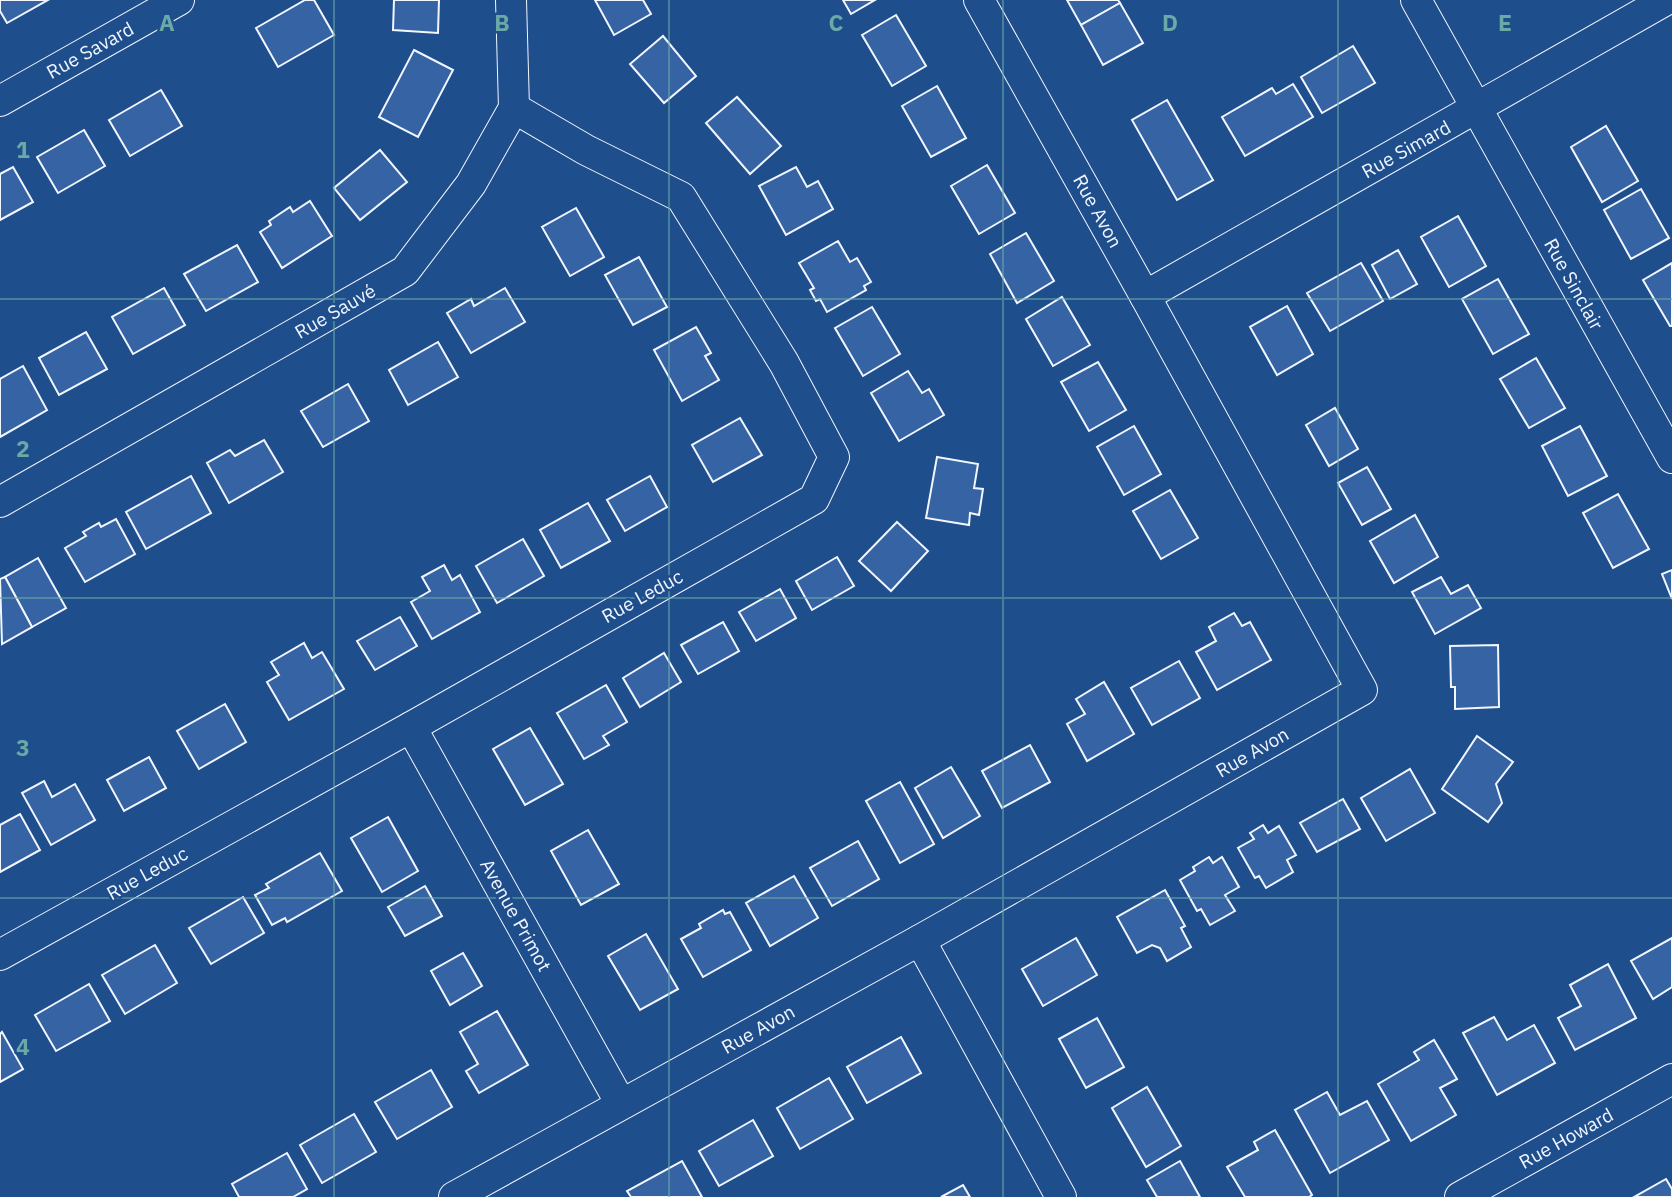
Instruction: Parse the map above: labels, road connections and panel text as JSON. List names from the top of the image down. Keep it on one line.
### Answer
{"streets":{"street":["Rue Savard","Rue Simard","Rue Avon","Rue Sinclair","Rue Sauvé","Rue Leduc","Avenue Primot","Rue Howard"]},"crossings":[["Rue Simard","Rue Avon"],["Rue Simard","Rue Sinclair"],["Rue Avon","Avenue Primot"],["Rue Sauvé","Rue Leduc"],["Rue Leduc","Avenue Primot"]],"grid":{"columns":["A","B","C","D","E"],"rows":["1","2","3","4"]}}
